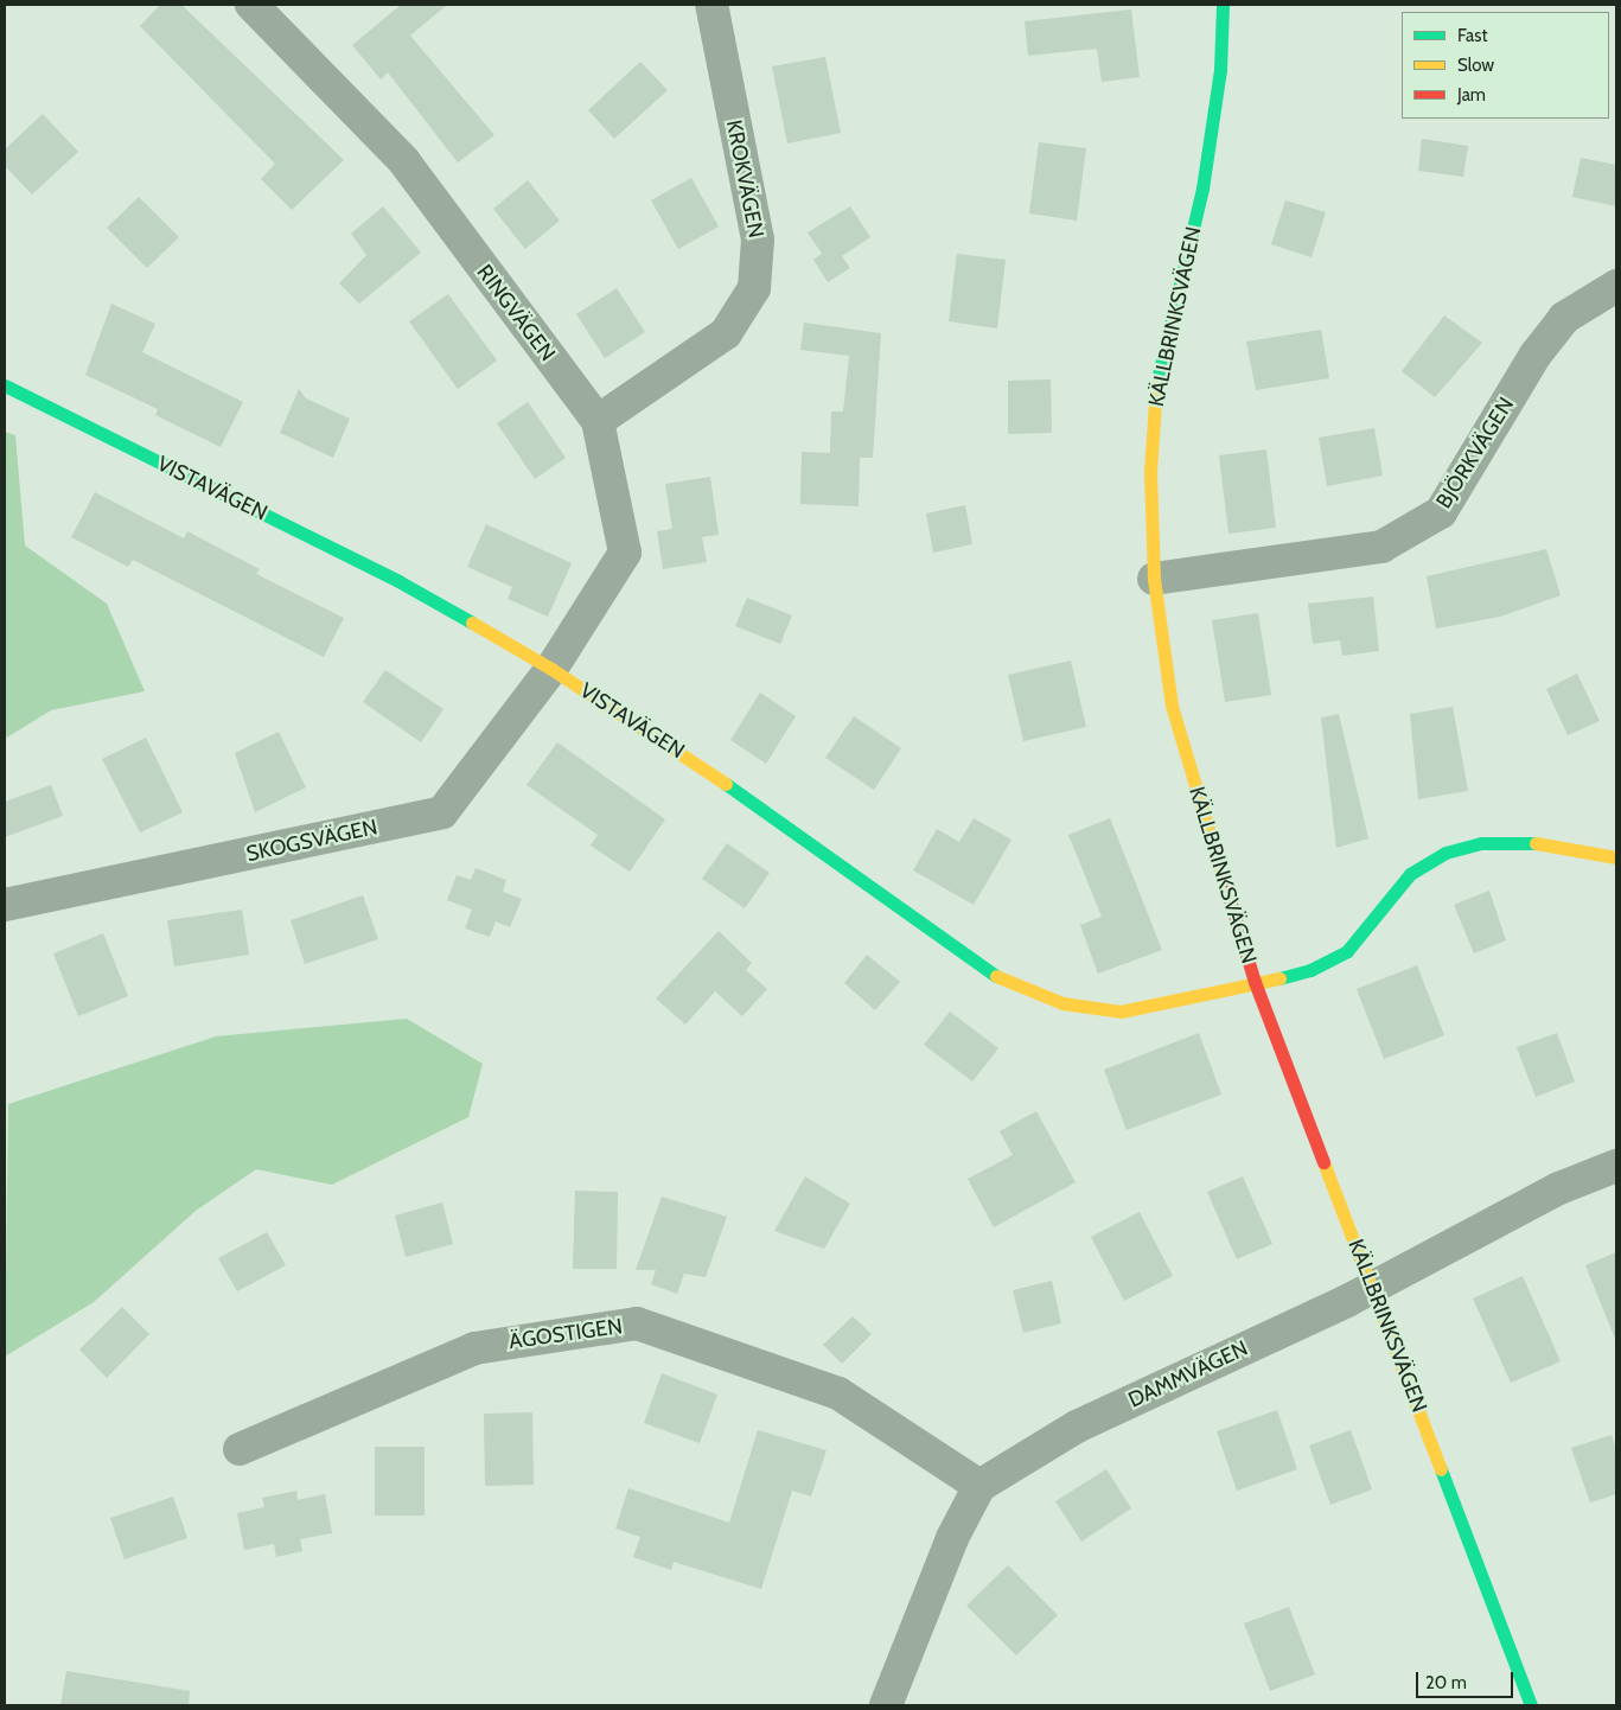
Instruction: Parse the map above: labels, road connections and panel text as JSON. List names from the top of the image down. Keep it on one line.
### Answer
{"streets":{"street":["KROKVÄGEN","RINGVÄGEN","KÄLLBRINKSVÄGEN","BJÖRKVÄGEN","VISTAVÄGEN","SKOGSVÄGEN","ÄGOSTIGEN","DAMMVÄGEN"]},"crossings":[["KROKVÄGEN","RINGVÄGEN"],["RINGVÄGEN","VISTAVÄGEN"],["RINGVÄGEN","SKOGSVÄGEN"],["KÄLLBRINKSVÄGEN","BJÖRKVÄGEN"],["KÄLLBRINKSVÄGEN","VISTAVÄGEN"],["KÄLLBRINKSVÄGEN","DAMMVÄGEN"],["VISTAVÄGEN","SKOGSVÄGEN"],["ÄGOSTIGEN","DAMMVÄGEN"]],"legend":["Fast","Slow","Jam"],"scale_bar":"20 m"}
